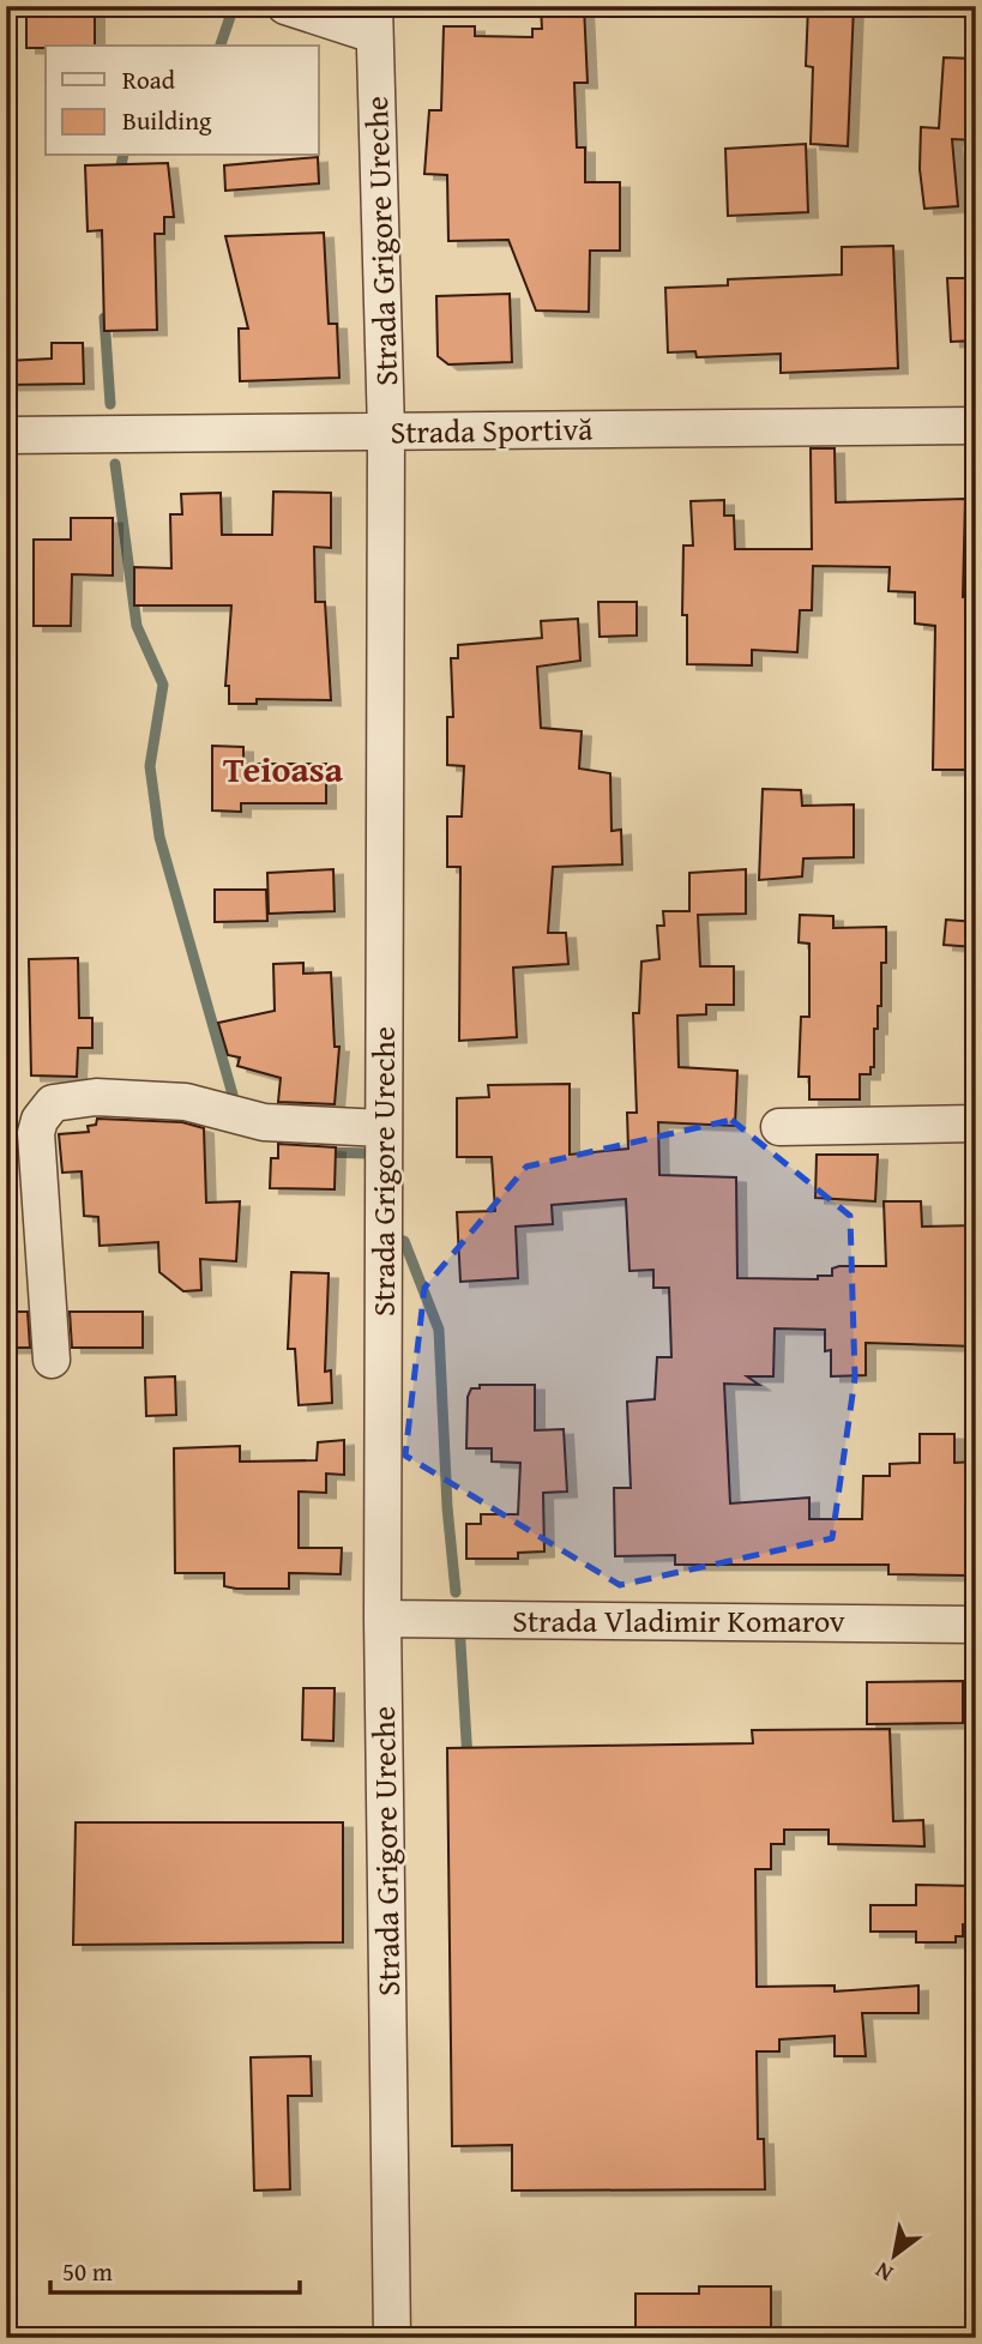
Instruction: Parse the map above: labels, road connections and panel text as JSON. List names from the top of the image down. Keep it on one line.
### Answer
{"streets":{"street":["Strada Grigore Ureche","Strada Sportivă","Strada Vladimir Komarov"]},"crossings":[["Strada Grigore Ureche","Strada Sportivă"],["Strada Grigore Ureche","Strada Vladimir Komarov"]],"districts":["Teioasa"],"legend":["Road","Building"],"scale_bar":"50 m","north":"bottom left"}
